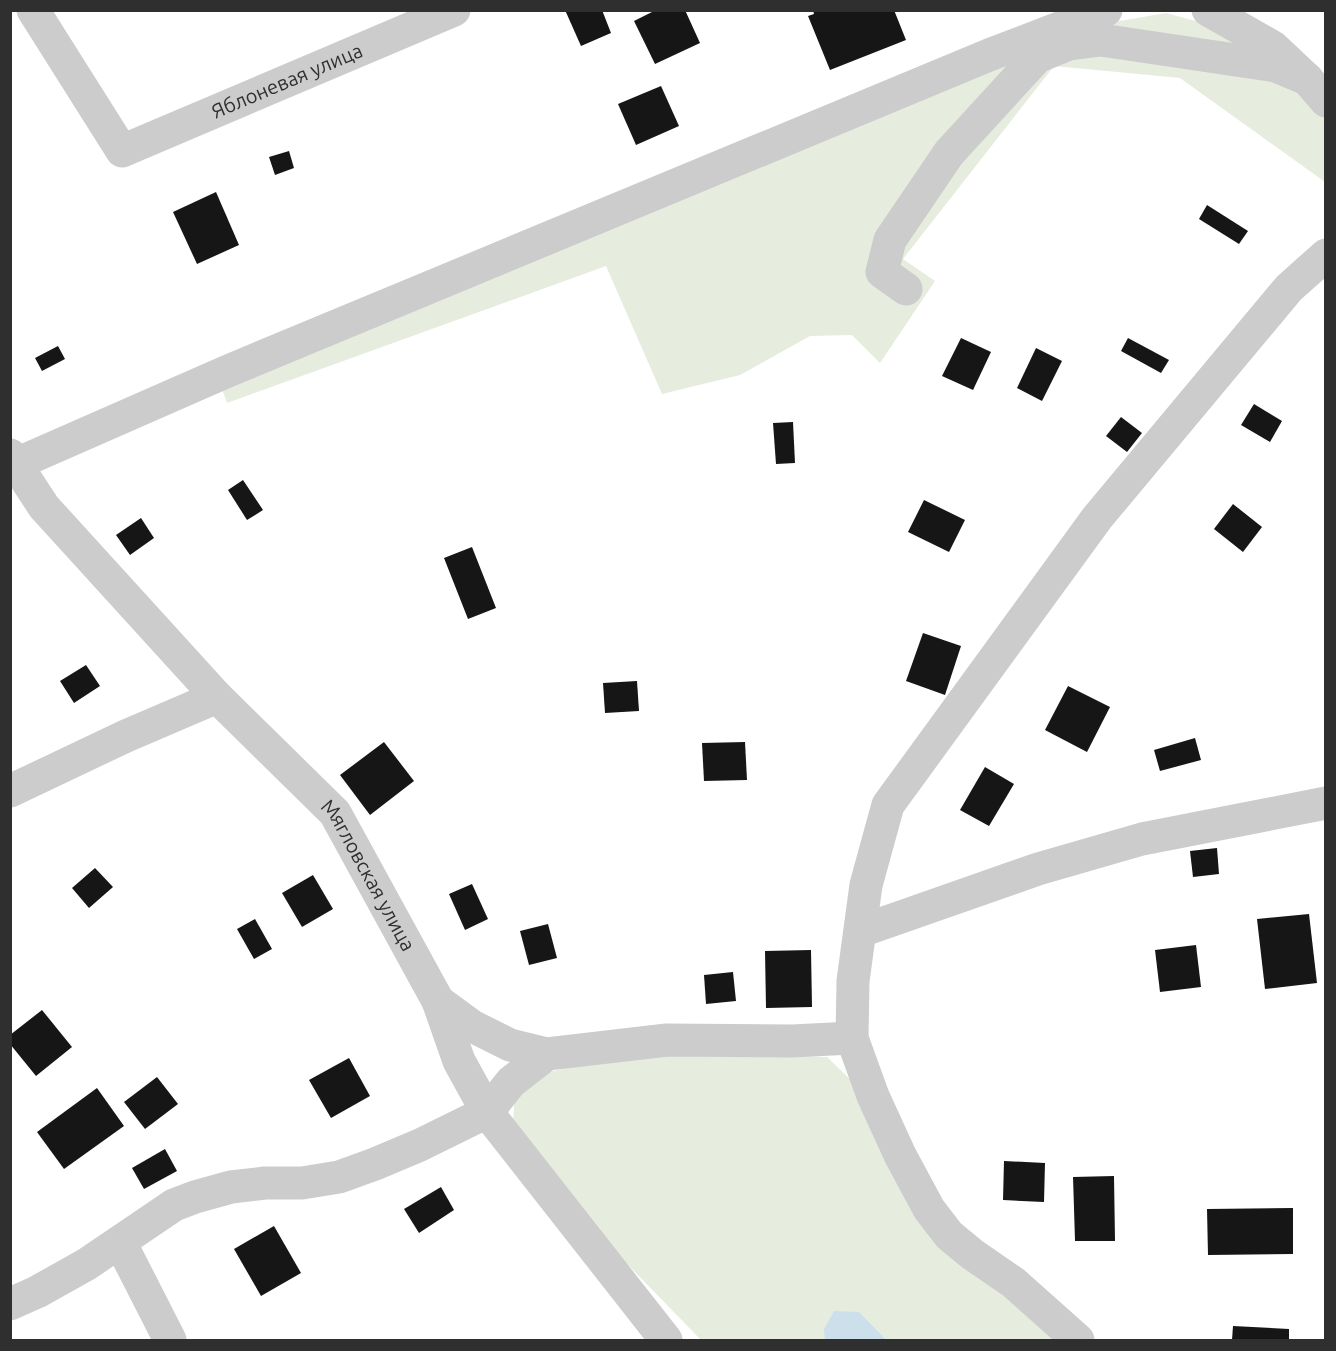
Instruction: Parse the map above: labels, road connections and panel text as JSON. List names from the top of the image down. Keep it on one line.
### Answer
{"streets":{"street":["Яблоневая улица","Мягловская улица"]}}
